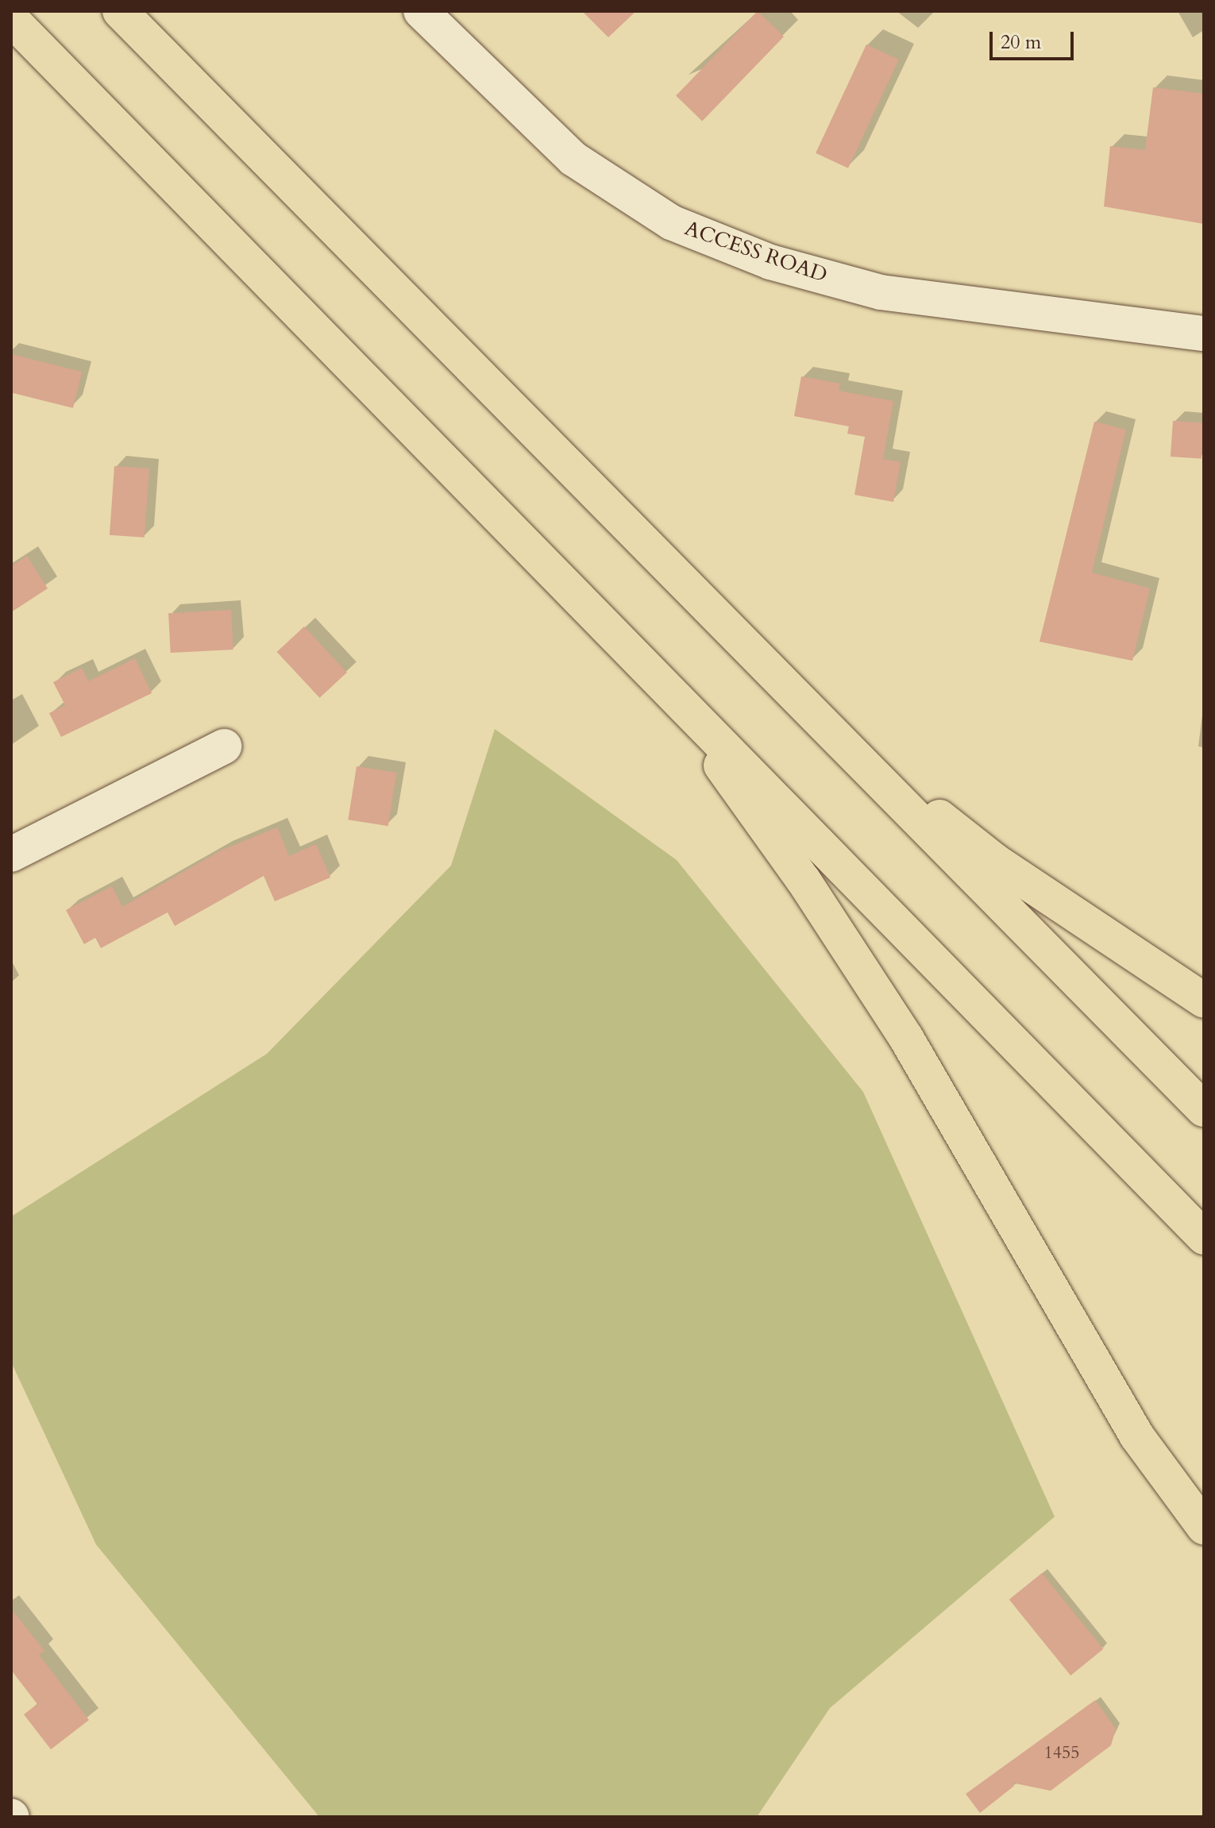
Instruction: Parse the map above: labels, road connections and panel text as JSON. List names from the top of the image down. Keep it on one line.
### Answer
{"streets":{"street":["ACCESS ROAD"]},"house_numbers":["1455"],"scale_bar":"20 m"}
